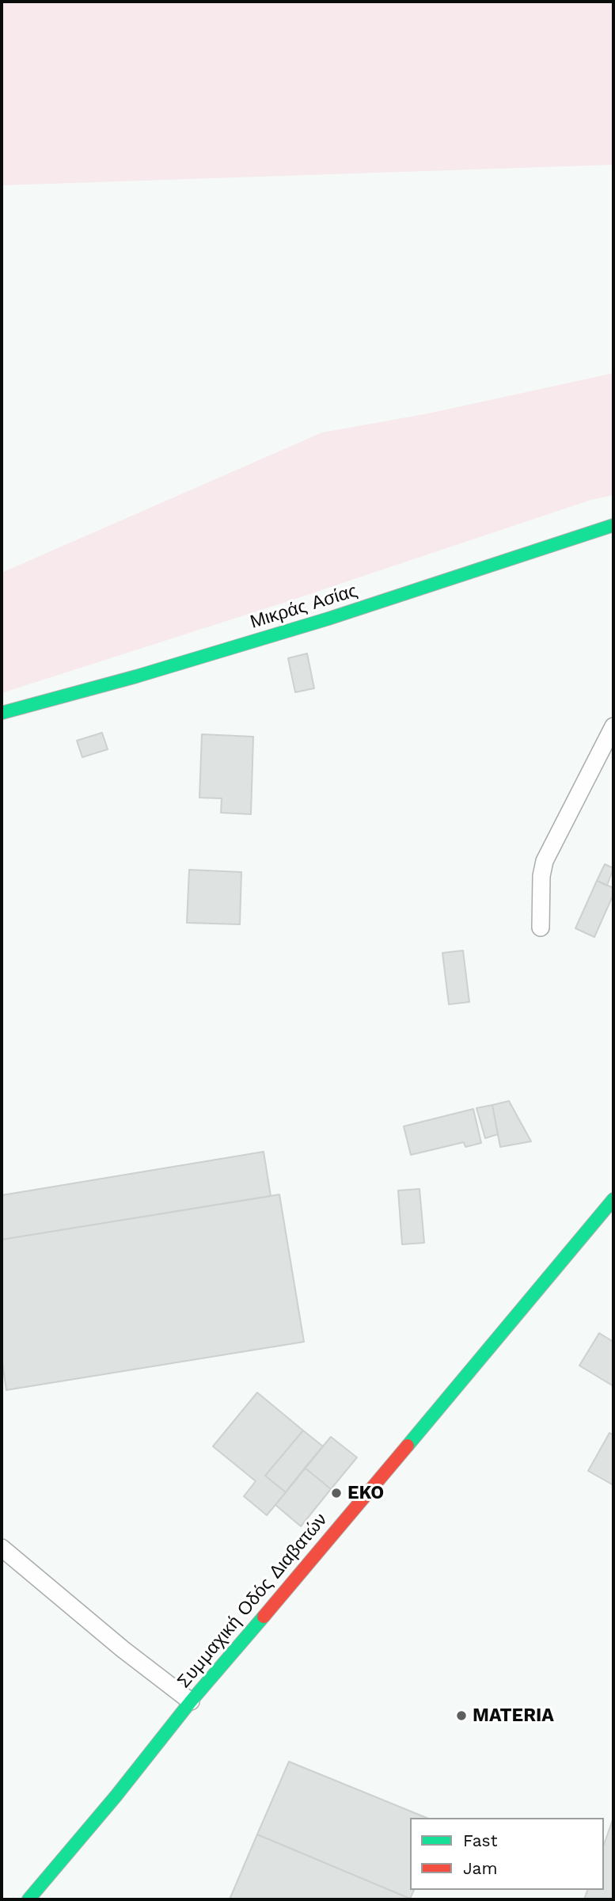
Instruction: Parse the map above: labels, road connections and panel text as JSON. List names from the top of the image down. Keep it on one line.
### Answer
{"streets":{"street":["Μικράς Ασίας","Συμμαχική Οδός Διαβατών"]},"places":["EKO","MATERIA"],"legend":["Fast","Jam"]}
